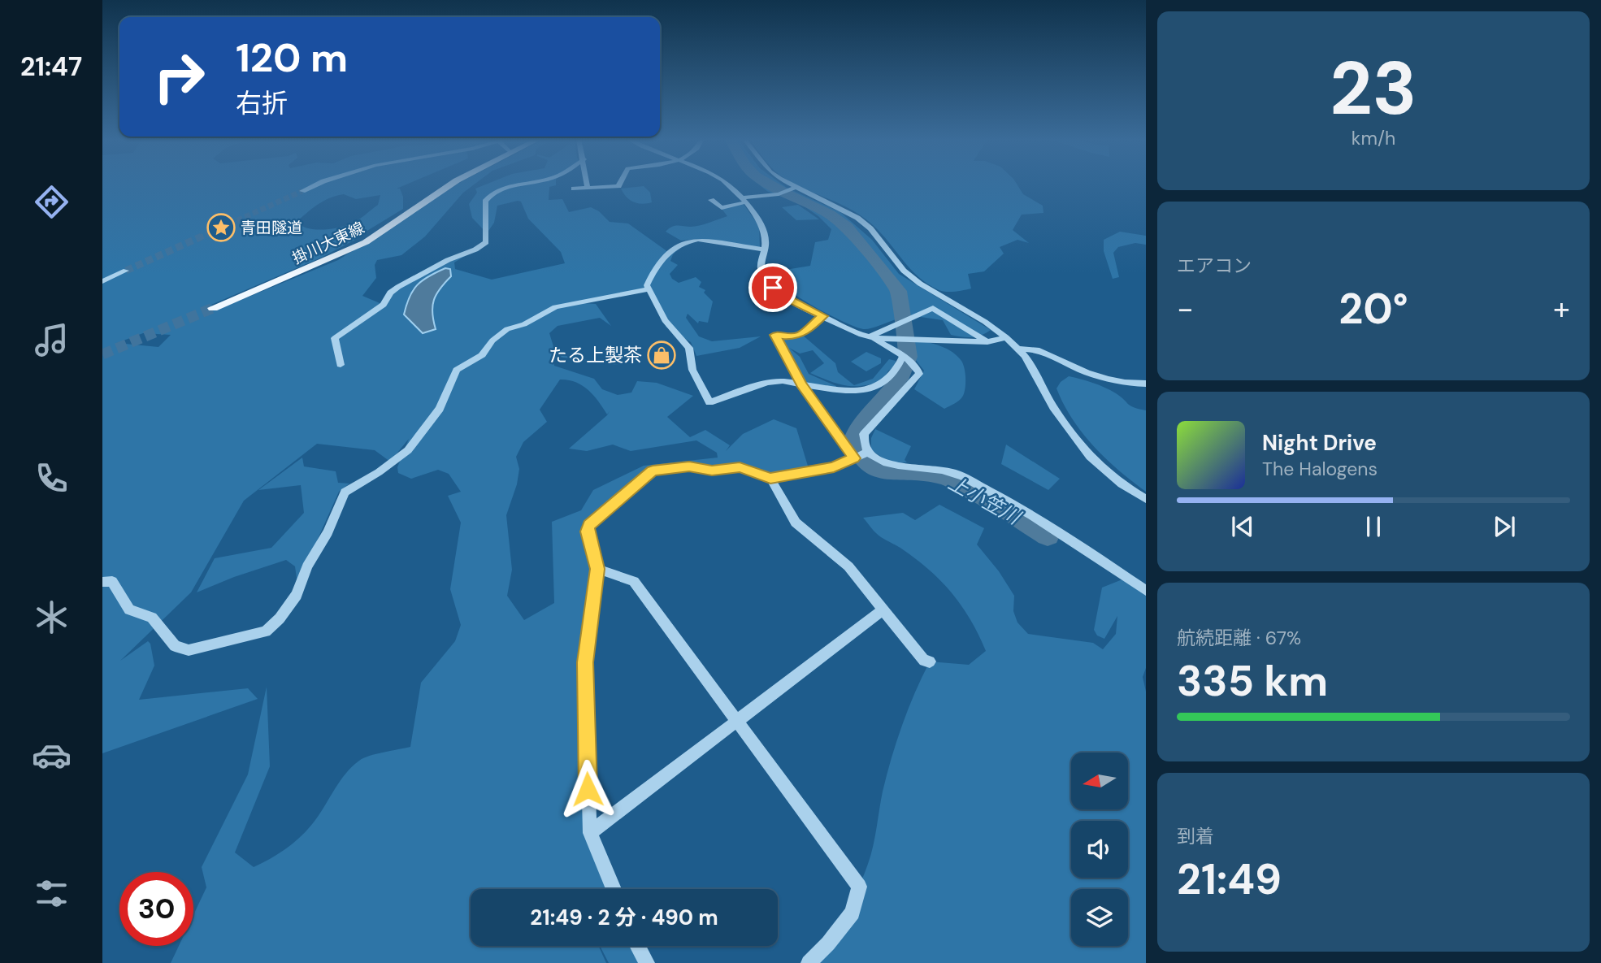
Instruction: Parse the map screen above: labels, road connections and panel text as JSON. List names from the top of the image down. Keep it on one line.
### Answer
{"streets":{"main road":["掛川大東線"]},"water":["上小笠川"],"places":{"place":["青田隧道"],"shop":["たる上製茶"]},"north":"left","page":{"tabs":"21:47","tile":[["23","km/h"],"エアコン",["航続距離 · 67%","335 km"],["到着","21:49"]],"turn":["120 m","右折"],"heat":["−","20°","+"],"song":["Night Drive","The Halogens"],"limit":"30","trip":"21:49 · 2 分 · 490 m"}}
